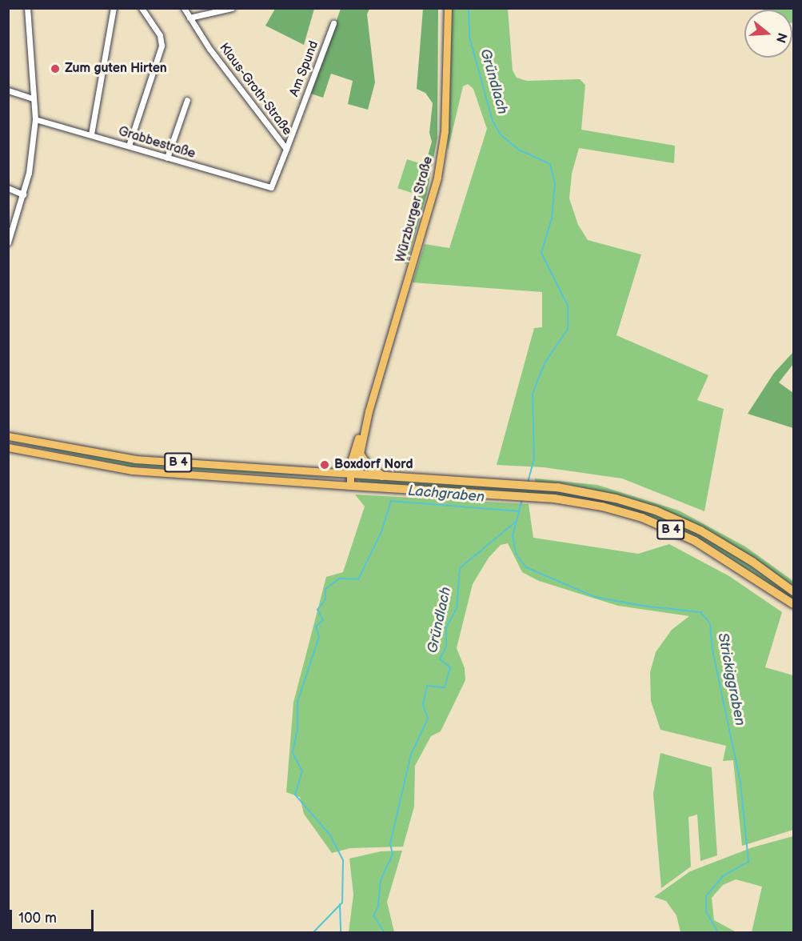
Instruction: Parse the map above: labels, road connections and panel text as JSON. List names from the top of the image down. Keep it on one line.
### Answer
{"streets":{"highway":["B 4"],"main road":["Würzburger Straße"],"street":["Am Spund","Klaus-Groth-Straße","Grabbestraße"]},"crossings":[["Am Spund","Klaus-Groth-Straße"],["Klaus-Groth-Straße","Grabbestraße"],["Würzburger Straße","B 4"]],"water":["Gründlach","Lachgraben","Strickiggraben"],"places":["Zum guten Hirten","Boxdorf Nord"],"scale_bar":"100 m","north":"right"}
